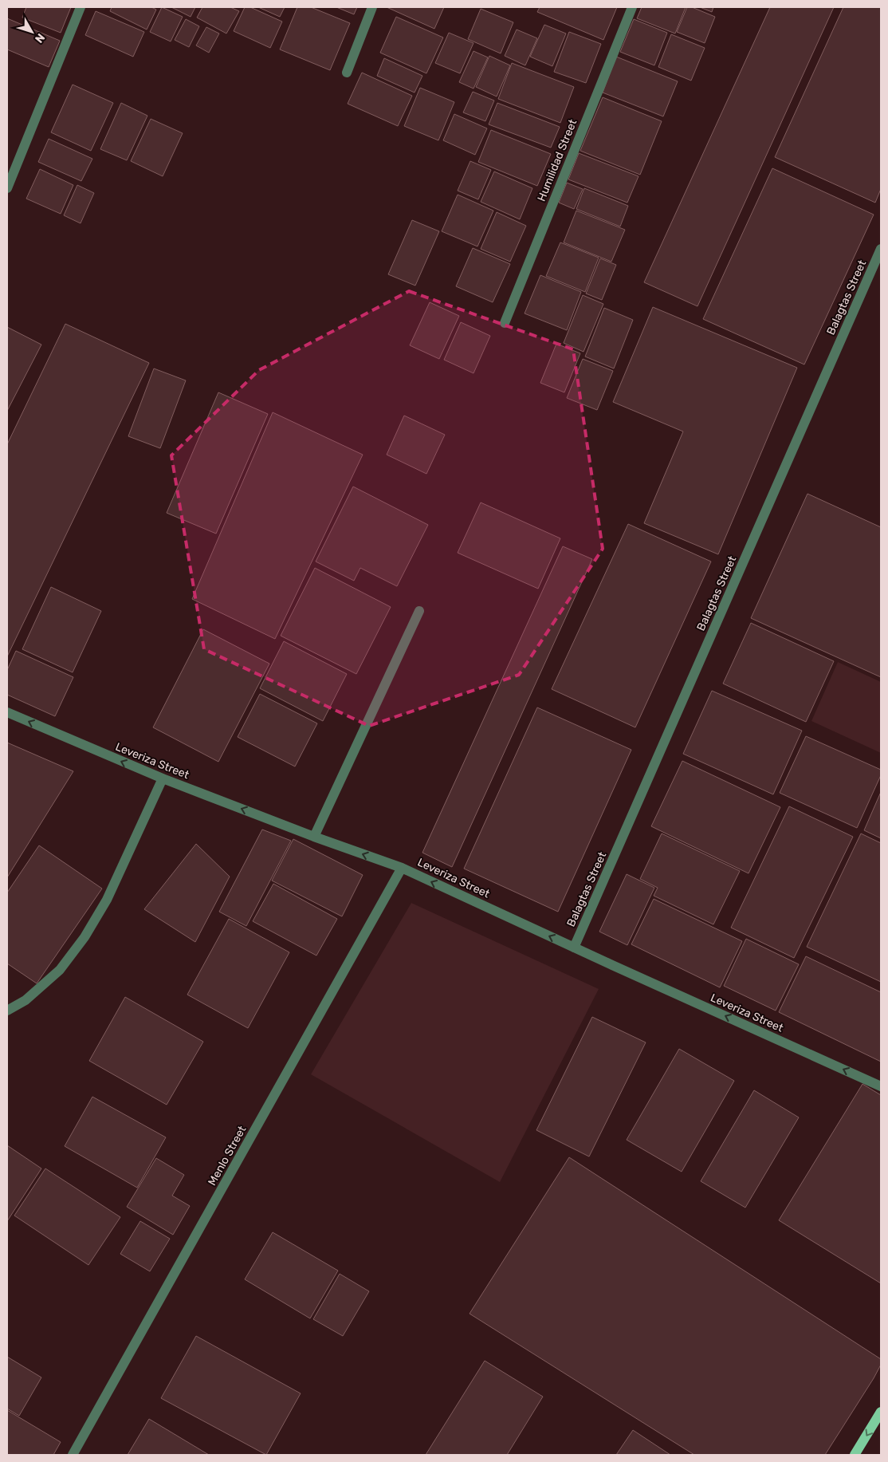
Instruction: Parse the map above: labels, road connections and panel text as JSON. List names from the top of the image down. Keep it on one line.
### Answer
{"streets":{"street":["Humilidad Street","Balagtas Street","Leveriza Street","Menlo Street"]},"crossings":[["Balagtas Street","Leveriza Street"],["Leveriza Street","Menlo Street"]],"one_way":["Leveriza Street"],"north":"bottom right"}
